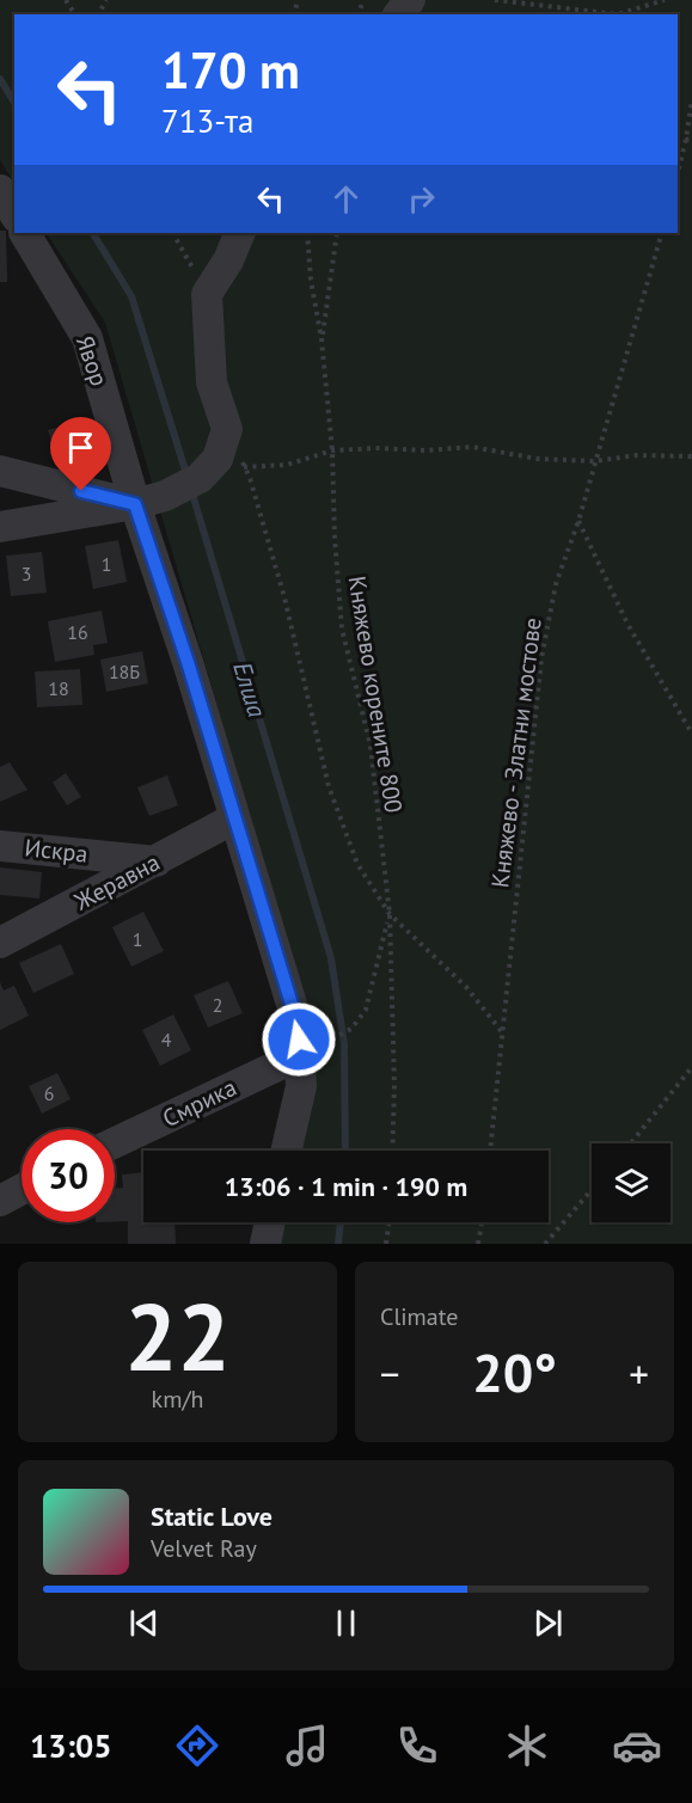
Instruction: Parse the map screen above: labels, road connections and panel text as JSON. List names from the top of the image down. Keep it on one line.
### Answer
{"streets":{"street":["Явор","Искра","Жеравна","Смрика"],"path":["Княжево корените 800","Княжево - Златни мостове"]},"crossings":[["Явор","Жеравна"],["Явор","Смрика"],["Искра","Жеравна"]],"water":["Елша"],"house_numbers":["1","3","16","18Б","18","1","2","4","6"],"page":{"turn":["170 m","713-та"],"limit":"30","trip":"13:06 · 1 min · 190 m","tile":[["22","km/h"],"Climate"],"heat":["−","20°","+"],"song":["Static Love","Velvet Ray"],"tabs":"13:05"}}
